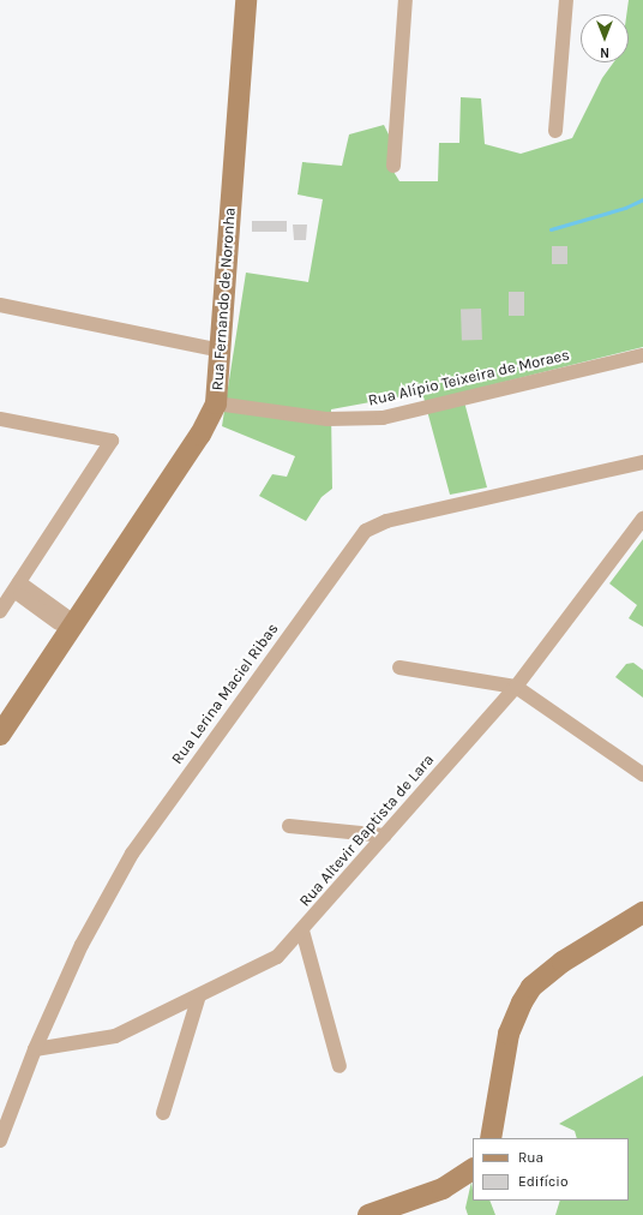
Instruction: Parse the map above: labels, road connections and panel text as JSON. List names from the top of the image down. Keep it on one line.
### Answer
{"streets":{"main road":["Rua Fernando de Noronha"],"street":["Rua Alípio Teixeira de Moraes","Rua Lerina Maciel Ribas","Rua Altevir Baptista de Lara"]},"crossings":[["Rua Fernando de Noronha","Rua Alípio Teixeira de Moraes"],["Rua Lerina Maciel Ribas","Rua Altevir Baptista de Lara"]],"legend":["Rua","Edifício"],"north":"bottom"}
